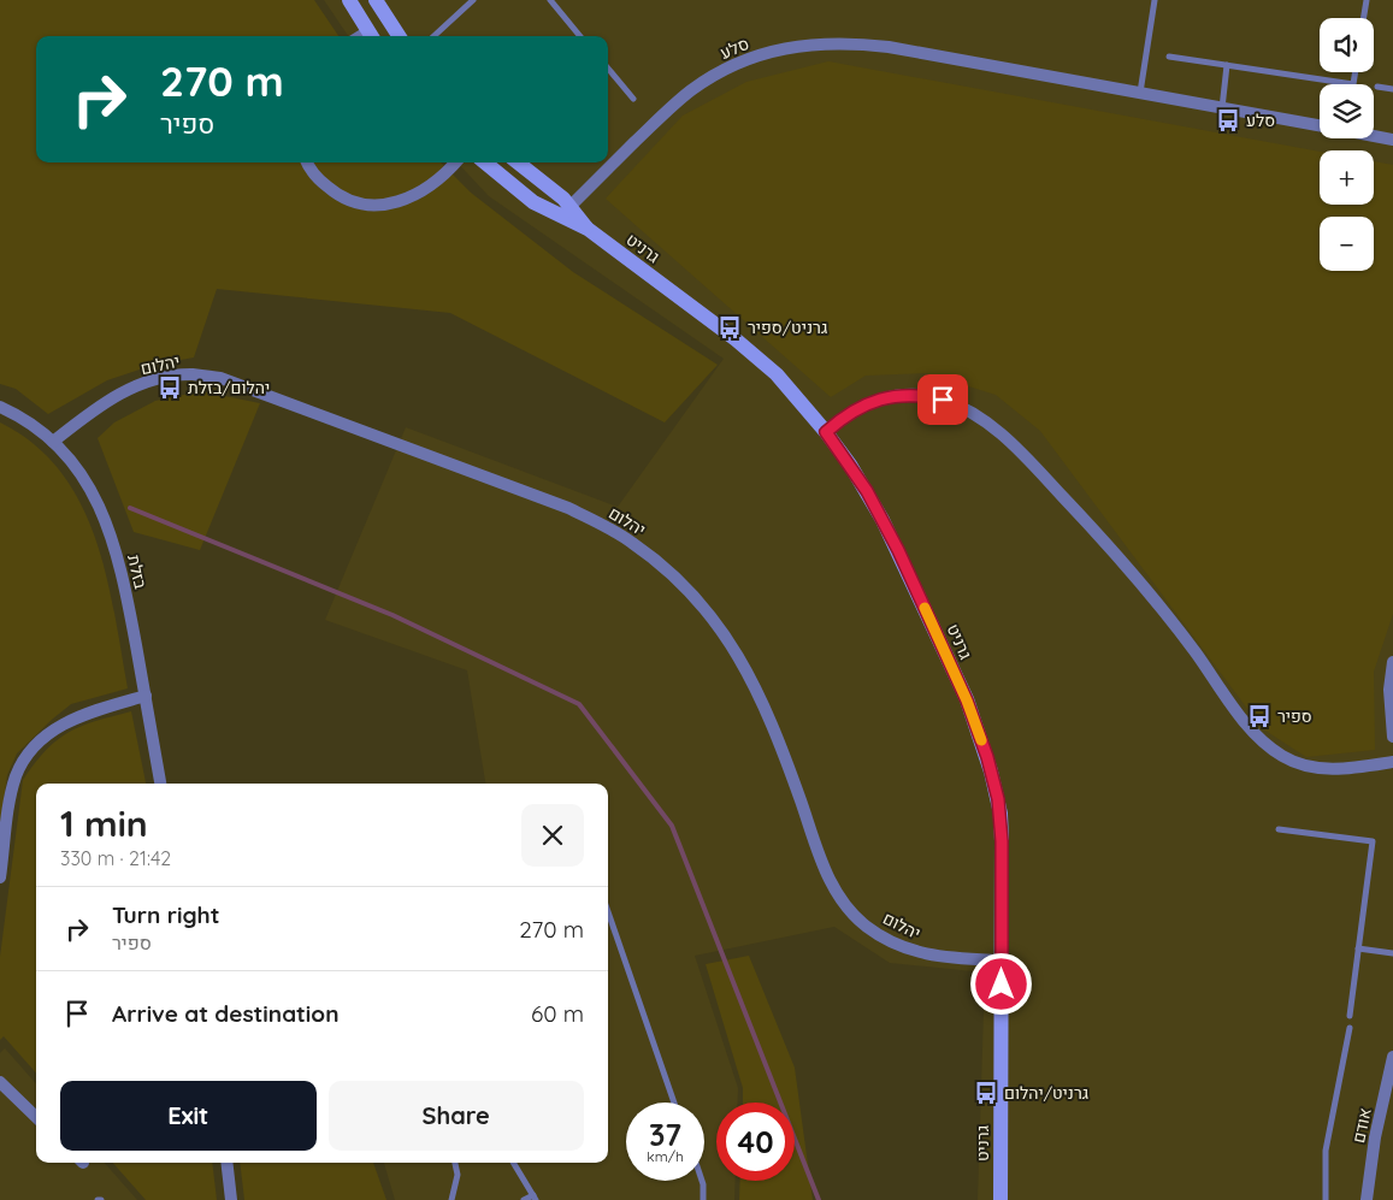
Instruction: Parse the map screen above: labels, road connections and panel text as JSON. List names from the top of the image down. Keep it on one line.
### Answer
{"streets":{"street":["סלע","גרניט","יהלום","בזלת","אודם"]},"crossings":[["סלע","גרניט"],["גרניט","יהלום"],["יהלום","בזלת"]],"places":{"bus stop":["סלע","גרניט/ספיר","יהלום/בזלת","ספיר","גרניט/יהלום"]},"page":{"map_buttons":["+","−"],"turn":["270 m","ספיר"],"heading":["1 min","330 m · 21:42"],"list":[{"name":"Turn right","note":"ספיר","value":"270 m"},{"name":"Arrive at destination","value":"60 m"}],"buttons":["Exit","Share"],"speed":"37 km/h","limit":"40"}}
